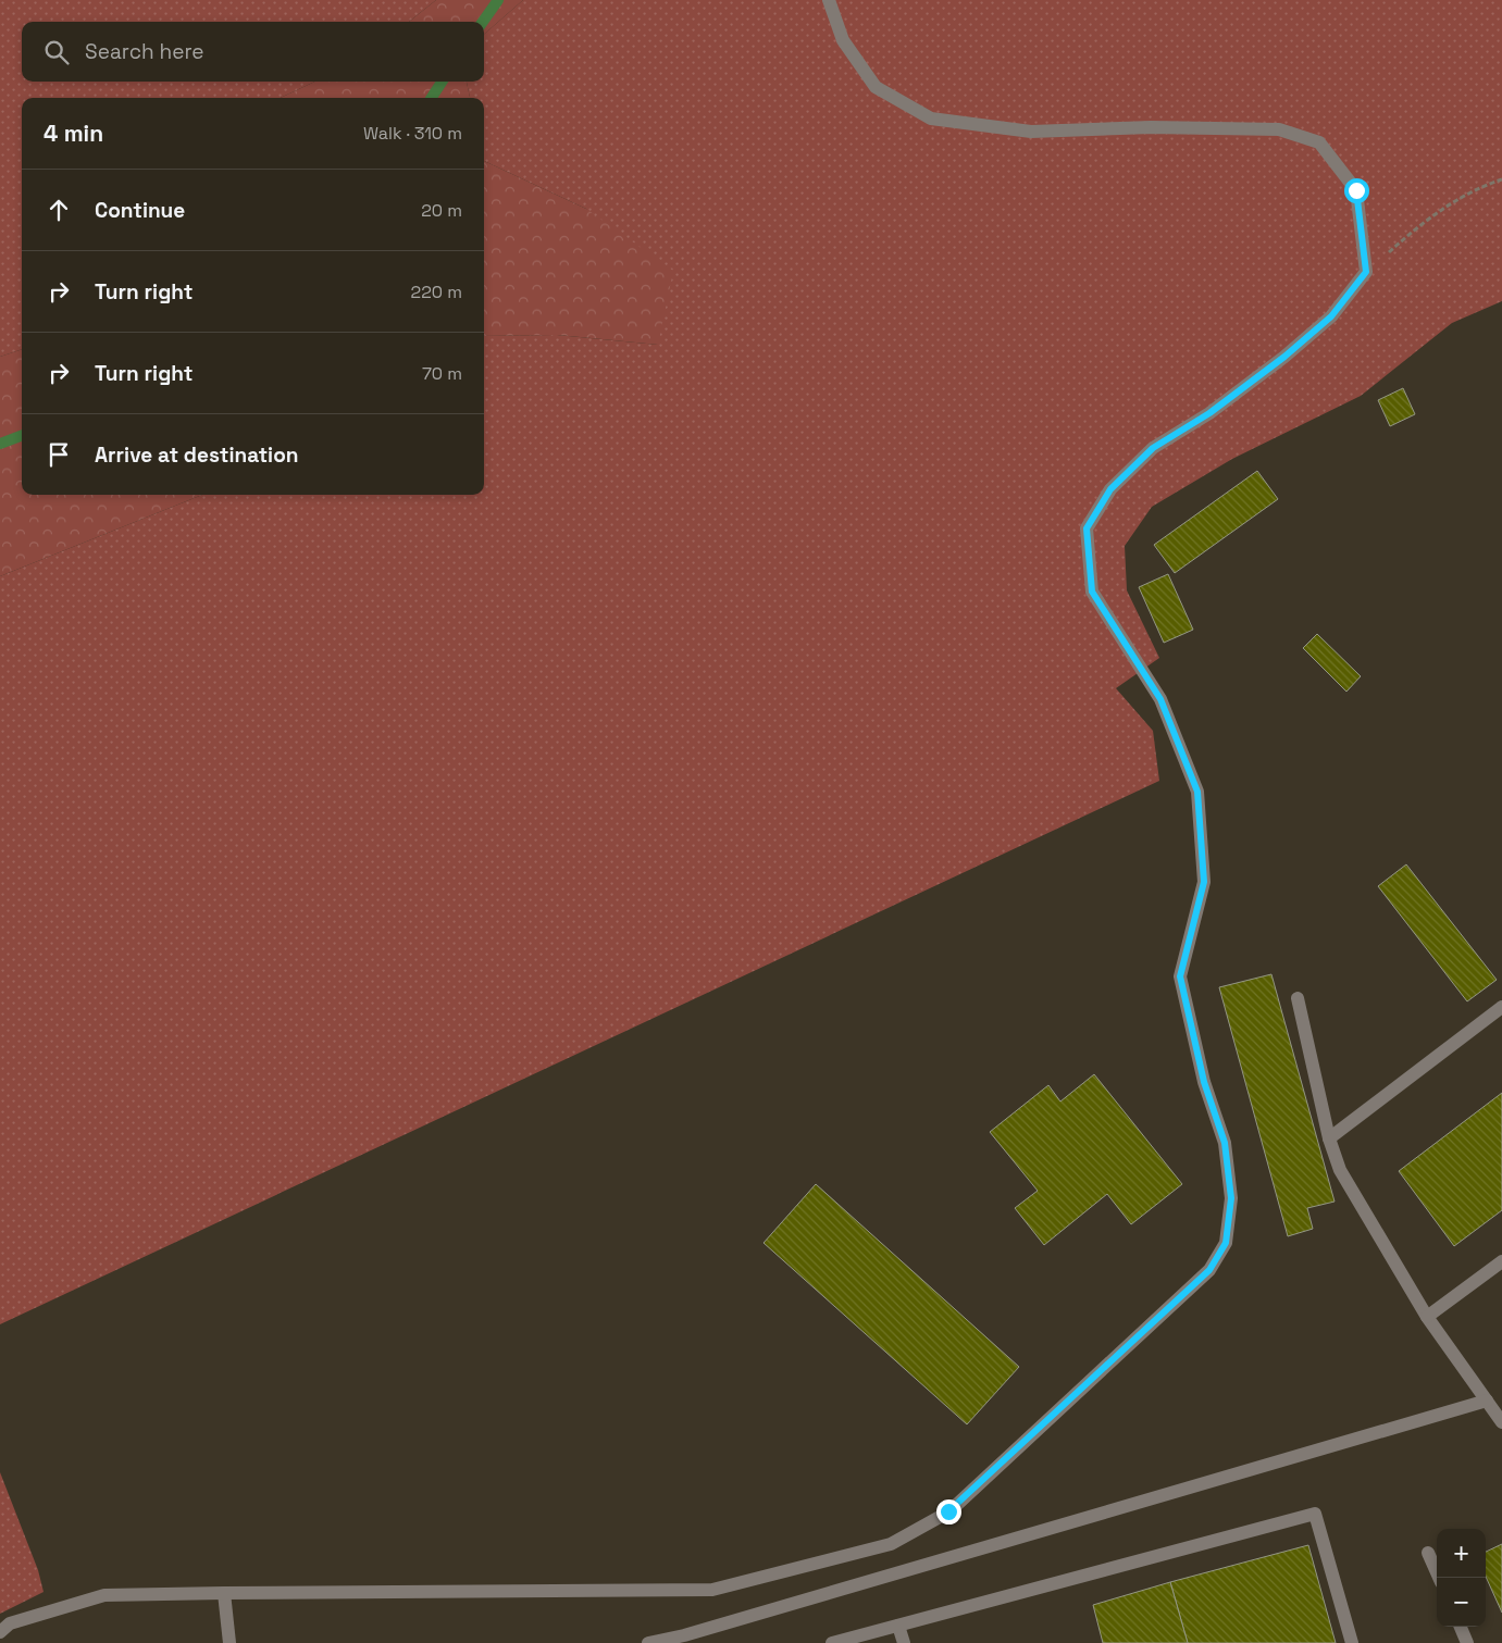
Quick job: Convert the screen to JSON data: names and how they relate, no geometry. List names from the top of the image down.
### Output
{
  "page": {
    "search": "Search here",
    "heading": ["4 min", "Walk · 310 m"],
    "list": [
      ["Continue", "20 m"],
      ["Turn right", "220 m"],
      ["Turn right", "70 m"],
      "Arrive at destination"
    ],
    "map_buttons": ["+", "−"]
  }
}
